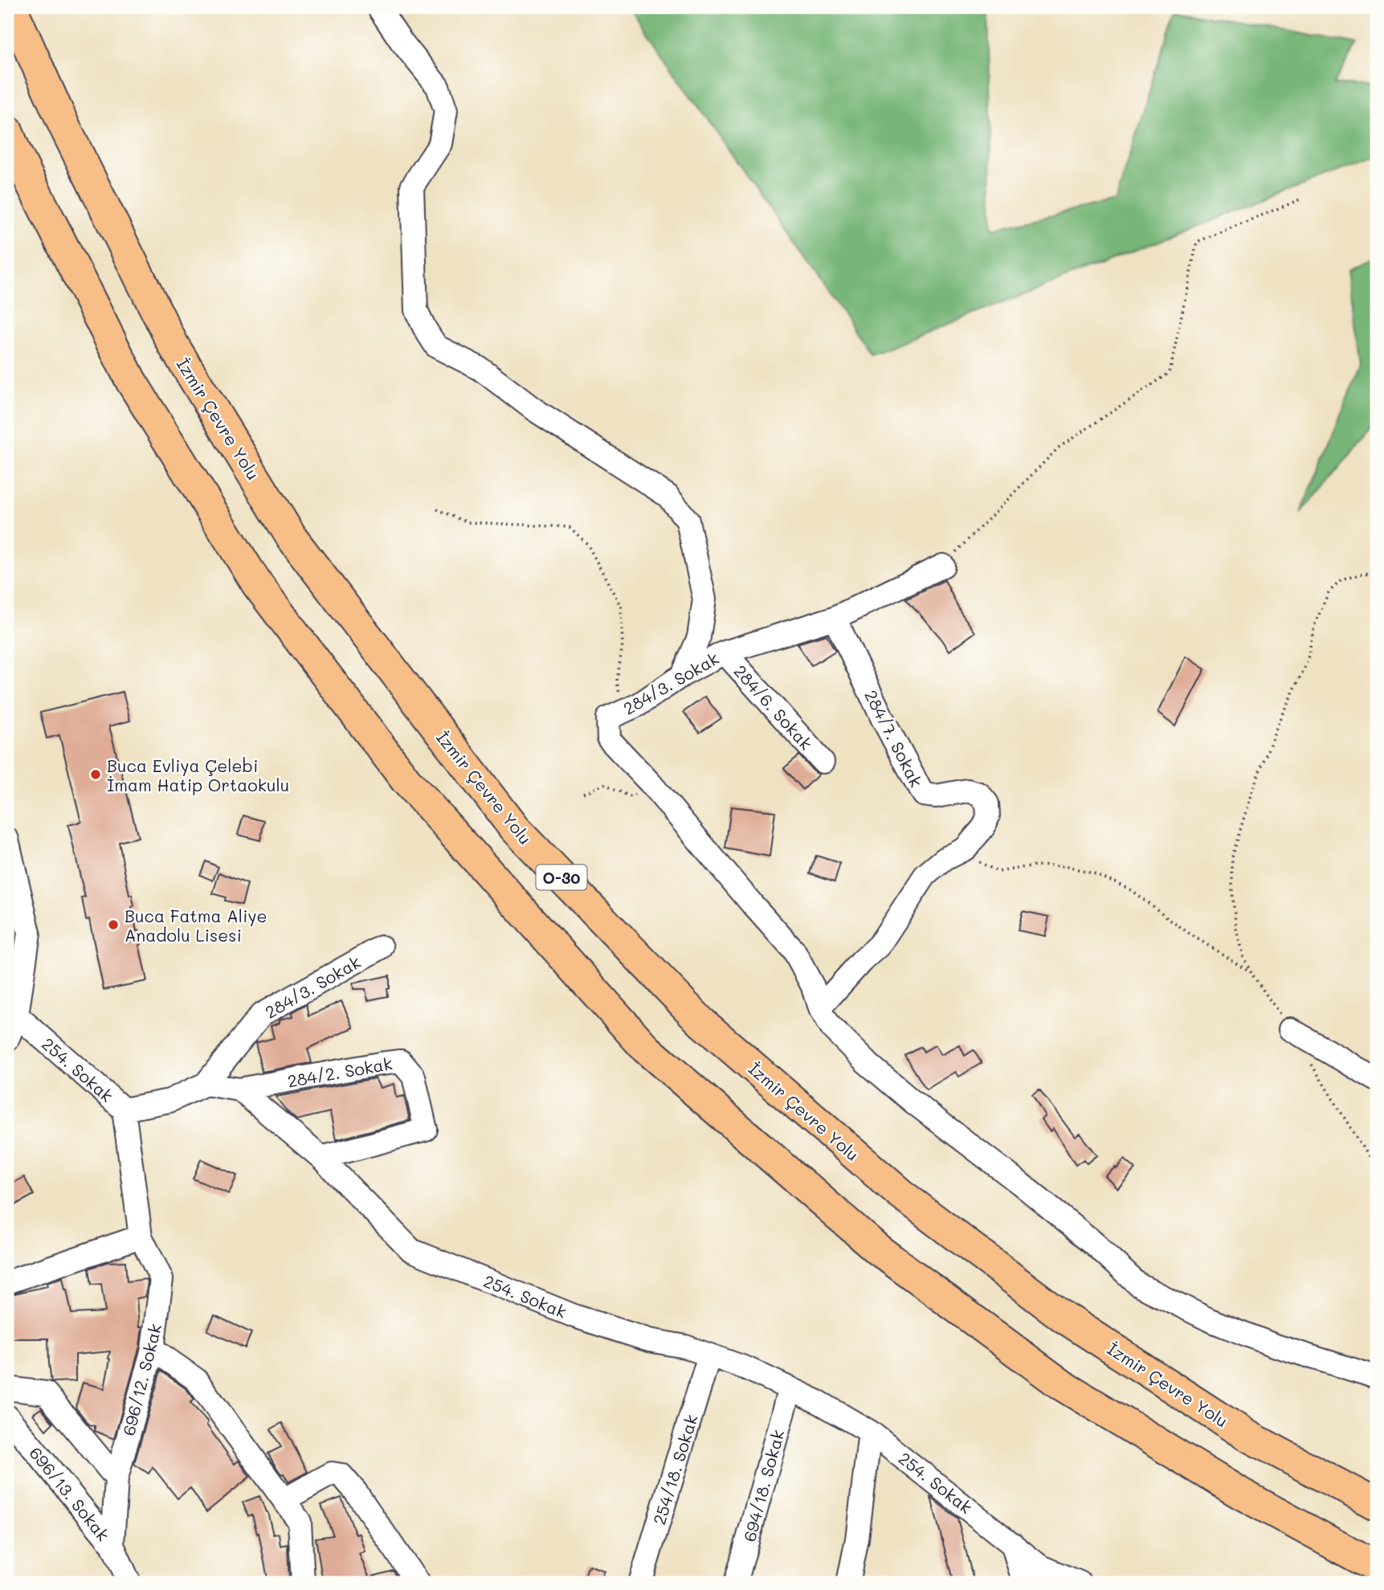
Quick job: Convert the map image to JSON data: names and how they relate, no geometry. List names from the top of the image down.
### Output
{
  "streets": {
    "highway": ["İzmir Çevre Yolu", "O-30"],
    "street": [
      "284/3. Sokak",
      "284/6. Sokak",
      "284/7. Sokak",
      "254. Sokak",
      "284/2. Sokak",
      "696/12. Sokak",
      "254/18. Sokak",
      "694/18. Sokak",
      "696/13. Sokak"
    ]
  },
  "crossings": [
    ["284/3. Sokak", "284/6. Sokak"],
    ["284/3. Sokak", "284/7. Sokak"],
    ["284/3. Sokak", "254. Sokak"],
    ["254. Sokak", "284/2. Sokak"],
    ["254. Sokak", "696/12. Sokak"],
    ["254. Sokak", "254/18. Sokak"],
    ["254. Sokak", "694/18. Sokak"],
    ["696/12. Sokak", "696/13. Sokak"]
  ],
  "places": ["Buca Evliya Çelebi İmam Hatip Ortaokulu", "Buca Fatma Aliye Anadolu Lisesi"]
}
